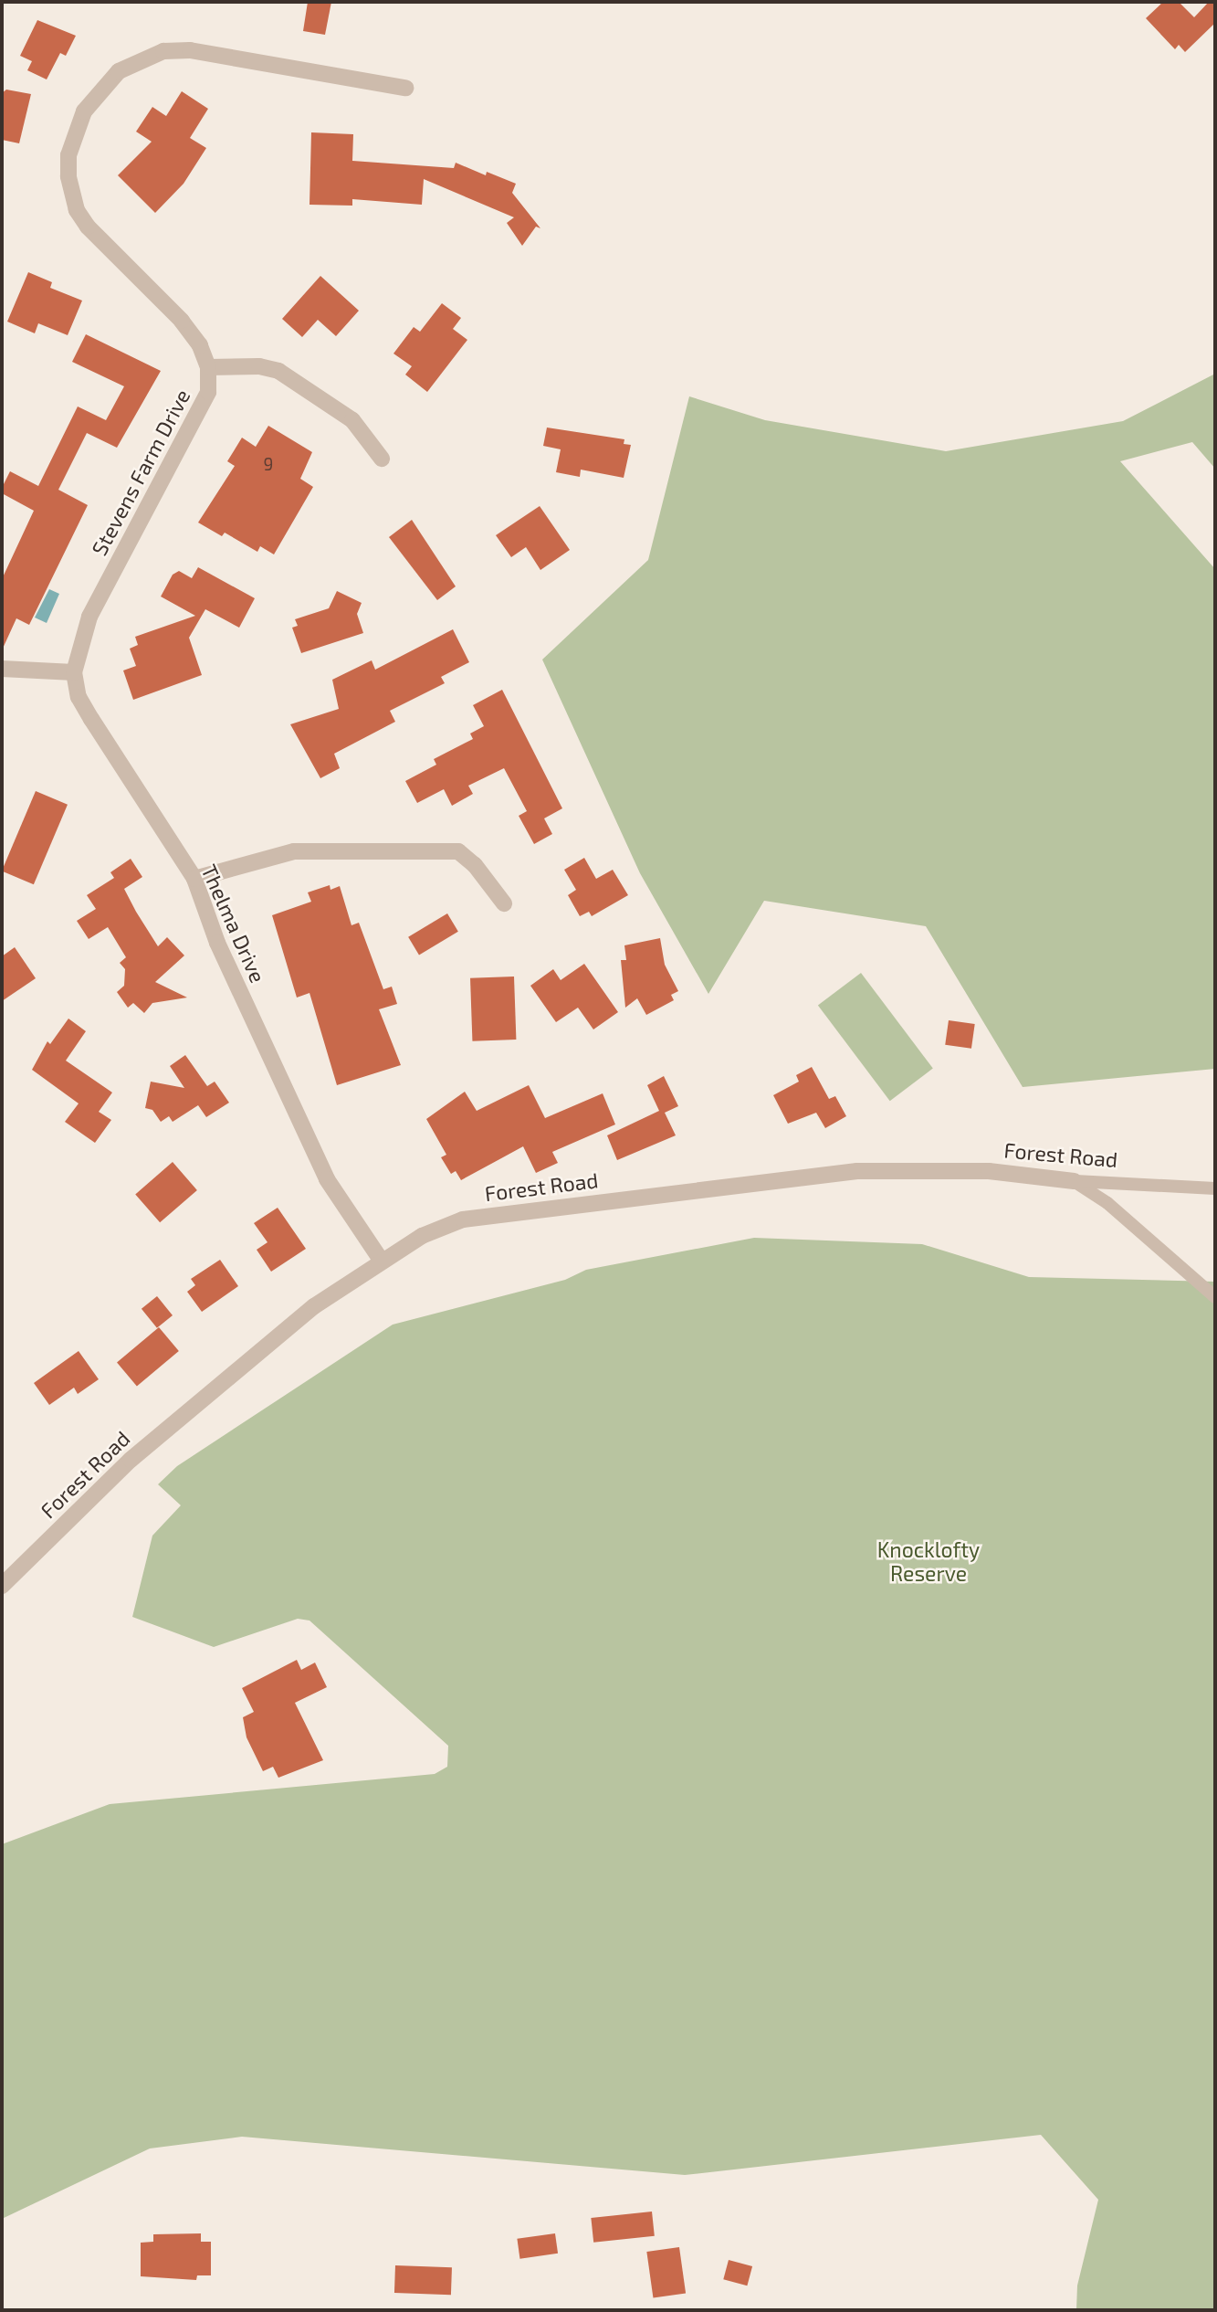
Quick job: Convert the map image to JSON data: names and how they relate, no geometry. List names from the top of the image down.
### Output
{
  "streets": {
    "street": ["Stevens Farm Drive", "Thelma Drive", "Forest Road"]
  },
  "crossings": [
    ["Stevens Farm Drive", "Thelma Drive"],
    ["Thelma Drive", "Forest Road"]
  ],
  "parks": ["Knocklofty Reserve"],
  "house_numbers": ["9"]
}
